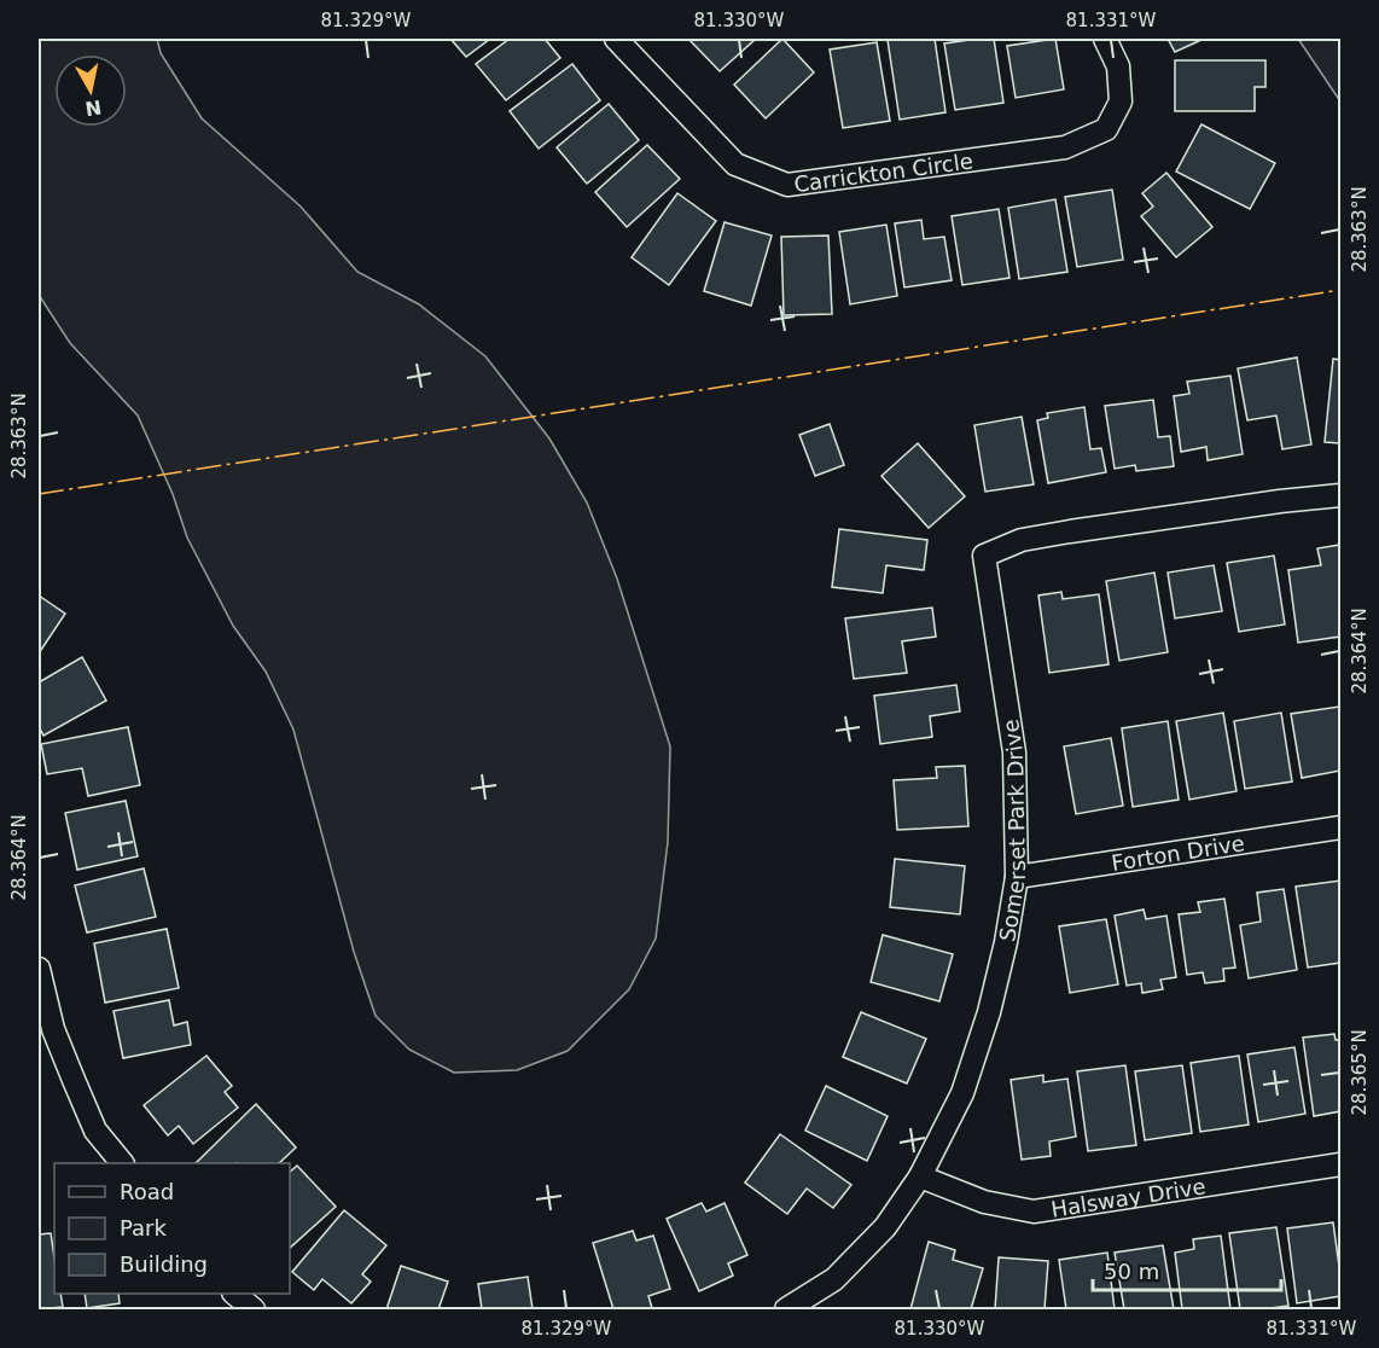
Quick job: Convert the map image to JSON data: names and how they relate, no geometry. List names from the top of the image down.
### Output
{
  "streets": {
    "street": [
      "Carrickton Circle",
      "Somerset Park Drive",
      "Forton Drive",
      "Halsway Drive"
    ]
  },
  "crossings": [
    ["Somerset Park Drive", "Forton Drive"],
    ["Somerset Park Drive", "Halsway Drive"]
  ],
  "legend": ["Road", "Park", "Building"],
  "scale_bar": "50 m",
  "north": "bottom",
  "coordinates": [
    "81.329°W",
    "81.330°W",
    "81.331°W",
    "28.363°N",
    "28.364°N",
    "28.365°N"
  ]
}
